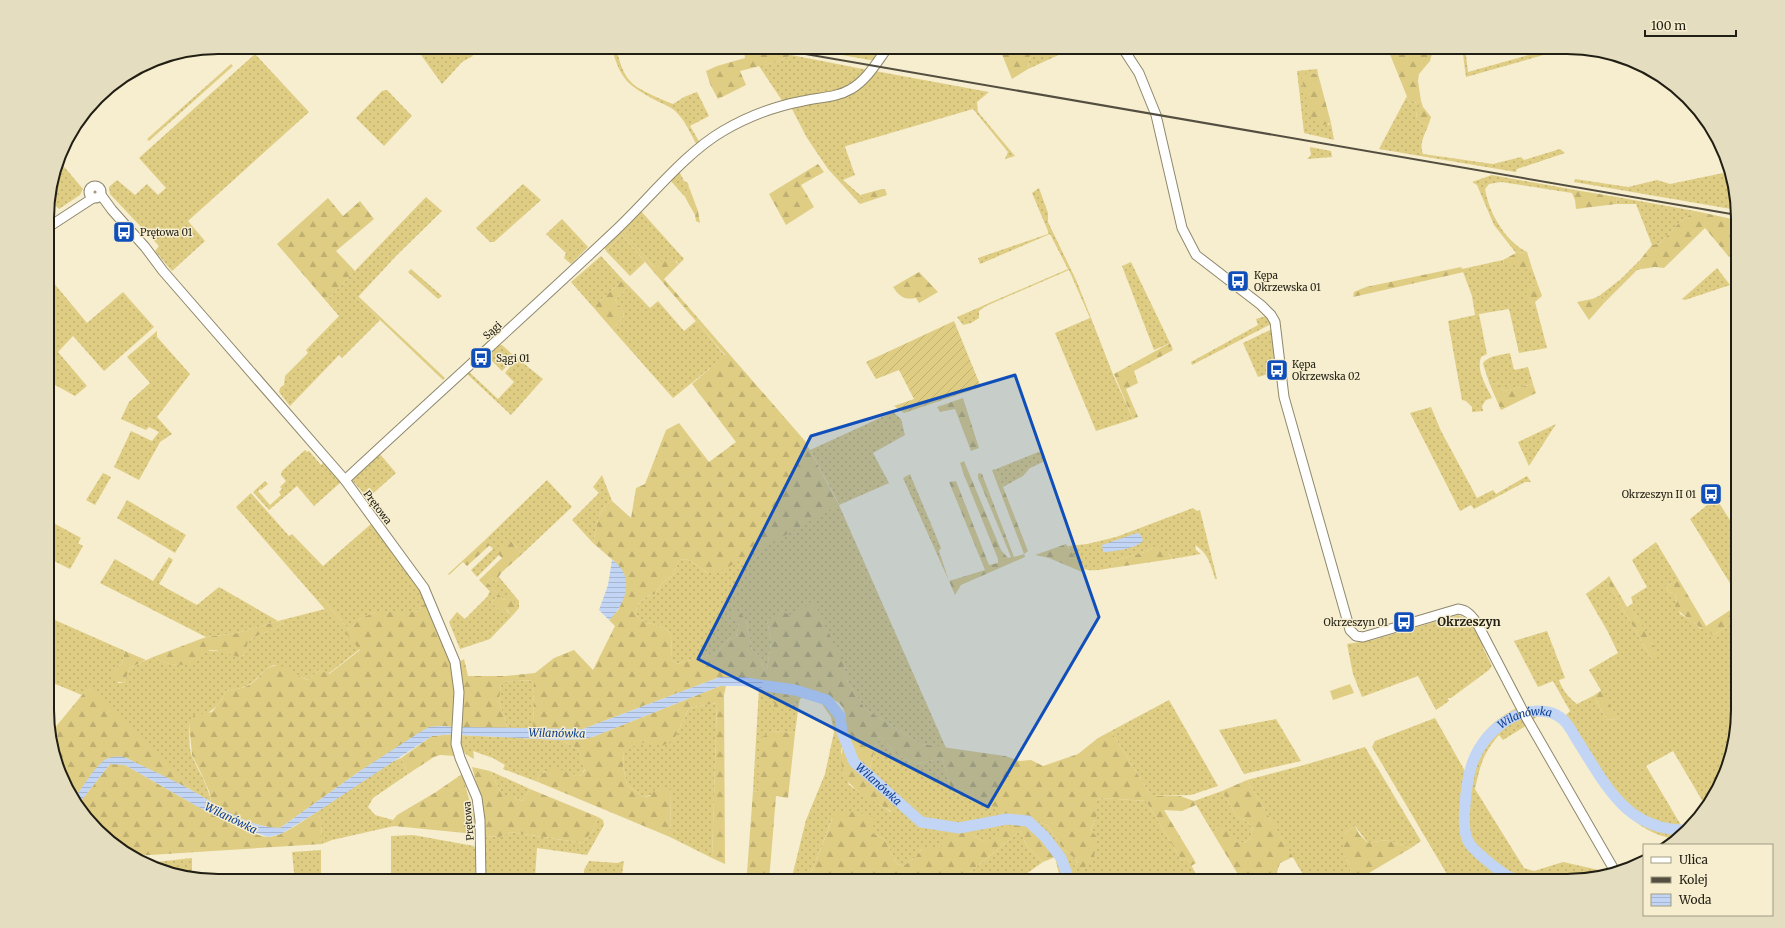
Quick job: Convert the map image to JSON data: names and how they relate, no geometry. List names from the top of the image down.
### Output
{
  "streets": {
    "street": ["Sągi", "Prętowa"]
  },
  "crossings": [
    ["Sągi", "Prętowa"]
  ],
  "districts": ["Okrzeszyn"],
  "water": ["Wilanówka"],
  "places": {
    "bus stop": [
      "Prętowa 01",
      "Kępa Okrzewska 01",
      "Sągi 01",
      "Kępa Okrzewska 02",
      "Okrzeszyn II 01",
      "Okrzeszyn 01"
    ]
  },
  "legend": ["Ulica", "Kolej", "Woda"],
  "scale_bar": "100 m"
}
